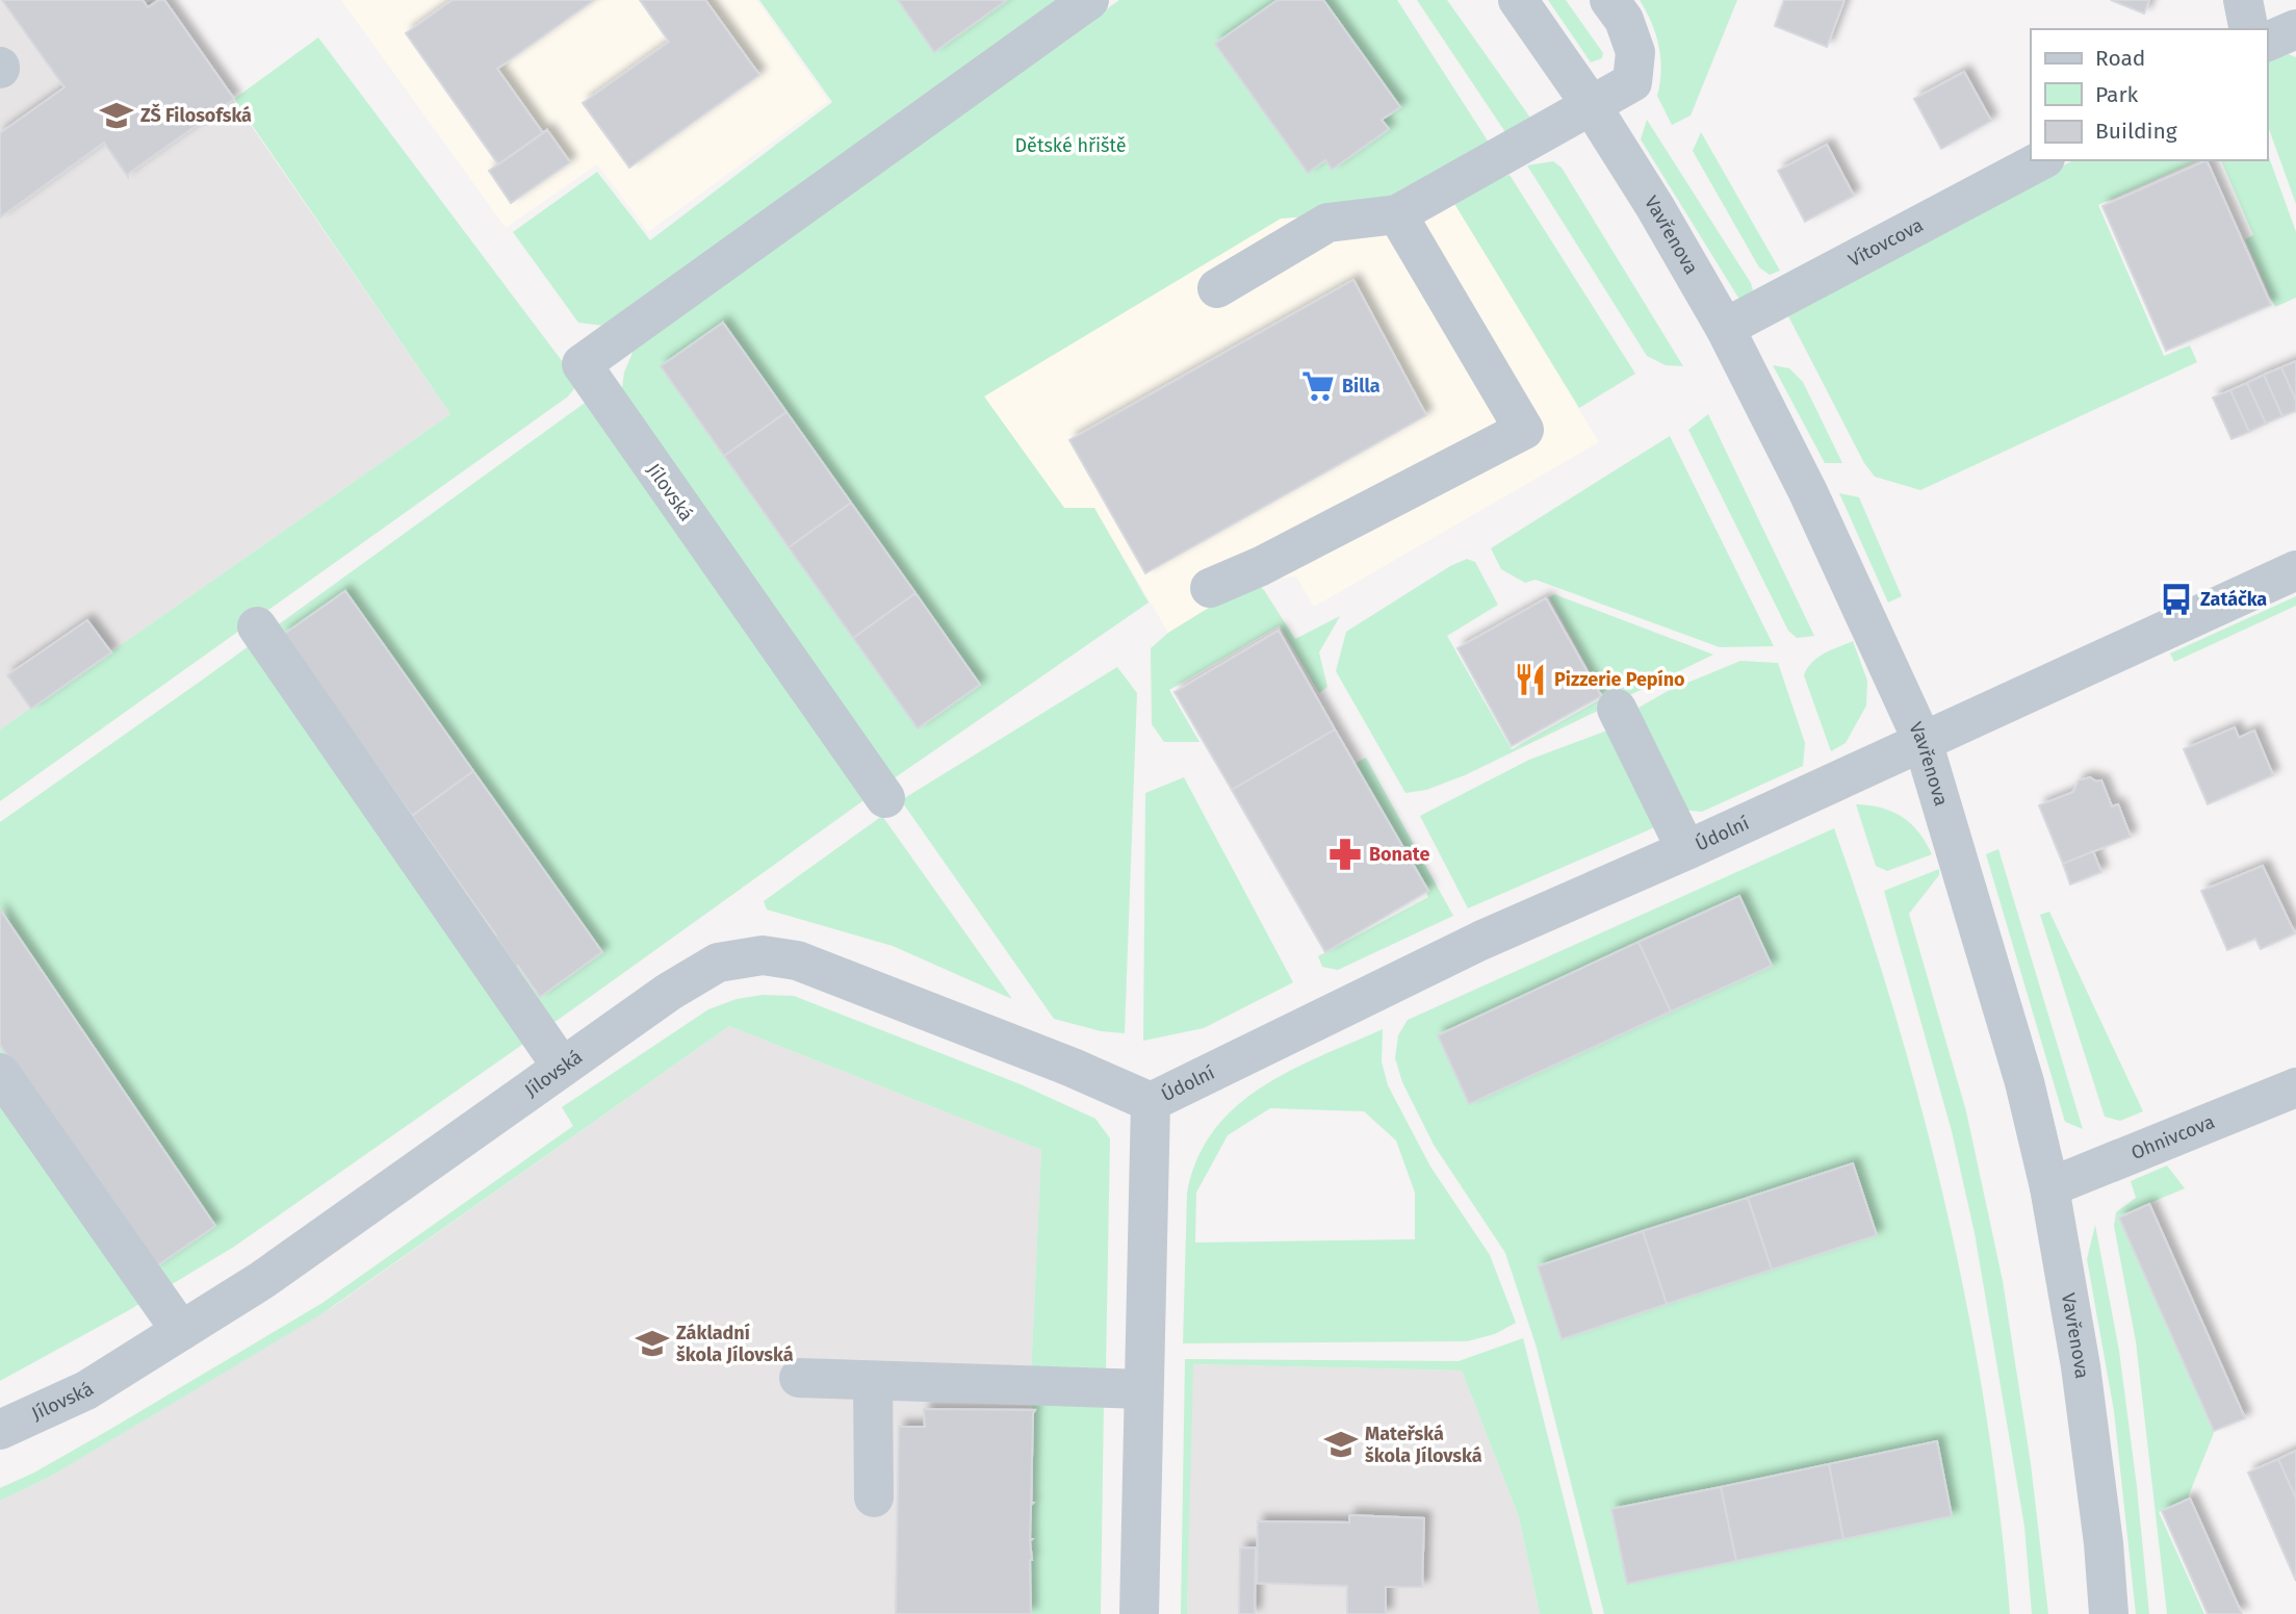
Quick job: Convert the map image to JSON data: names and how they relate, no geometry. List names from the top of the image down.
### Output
{
  "streets": {
    "street": [
      "Vavřenova",
      "Vítovcova",
      "Jílovská",
      "Údolní",
      "Ohnivcova"
    ]
  },
  "crossings": [
    ["Vavřenova", "Vítovcova"],
    ["Vavřenova", "Údolní"],
    ["Vavřenova", "Ohnivcova"],
    ["Jílovská", "Údolní"]
  ],
  "parks": ["Dětské hřiště"],
  "places": {
    "school or university": ["ZŠ Filosofská", "Základní škola Jílovská", "Mateřská škola Jílovská"],
    "supermarket": ["Billa"],
    "bus stop": ["Zatáčka"],
    "restaurant": ["Pizzerie Pepíno"],
    "pharmacy": ["Bonate"]
  },
  "legend": ["Road", "Park", "Building"]
}
